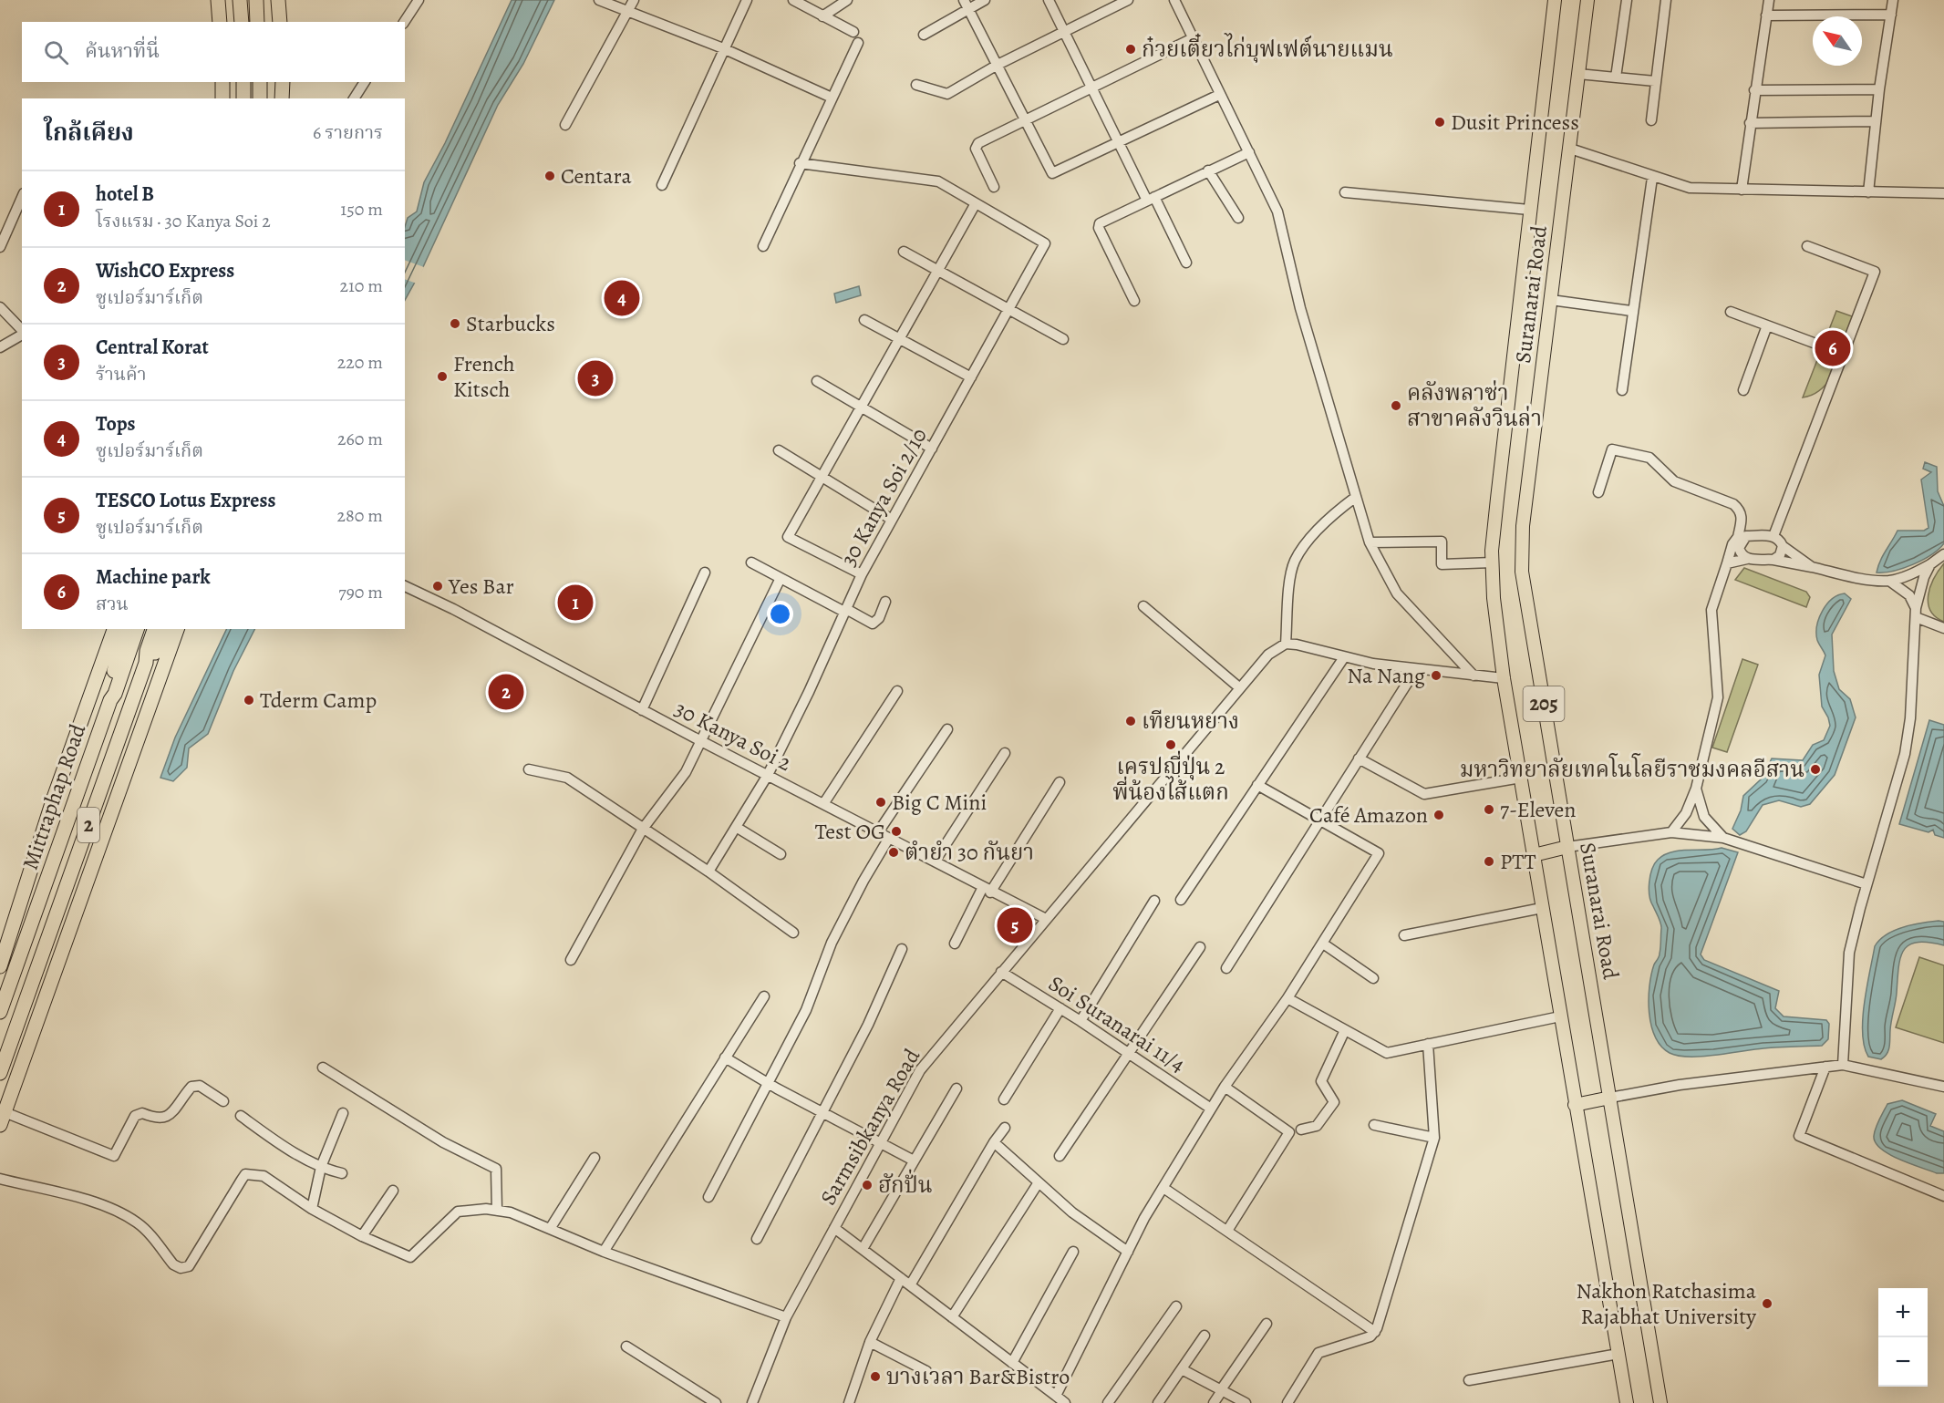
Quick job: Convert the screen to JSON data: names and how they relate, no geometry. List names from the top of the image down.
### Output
{
  "streets": {
    "highway": ["Mittraphap Road", "2"],
    "main road": ["Suranarai Road", "205"],
    "street": [
      "30 Kanya Soi 2/10",
      "30 Kanya Soi 2",
      "Soi Suranarai 11/4",
      "Sarmsibkanya Road"
    ]
  },
  "crossings": [
    ["30 Kanya Soi 2/10", "30 Kanya Soi 2"],
    ["30 Kanya Soi 2", "Sarmsibkanya Road"],
    ["Soi Suranarai 11/4", "Sarmsibkanya Road"]
  ],
  "places": [
    "ก๋วยเตี๋ยวไก่บุฟเฟต์นายแมน",
    "Dusit Princess",
    "Centara",
    "Starbucks",
    "French Kitsch",
    "คลังพลาซ่า สาขาคลังวินล่า",
    "Yes Bar",
    "Na Nang",
    "Tderm Camp",
    "เทียนหยาง",
    "เครปญี่ปุ่น 2 พี่น้องไส้แตก",
    "มหาวิทยาลัยเทคโนโลยีราชมงคลอีสาน",
    "Big C Mini",
    "7-Eleven",
    "Café Amazon",
    "Test OG",
    "ตำยำ 30 กันยา",
    "PTT",
    "ฮักปั่น",
    "Nakhon Ratchasima Rajabhat University",
    "บางเวลา Bar&Bistro"
  ],
  "north": "top left",
  "page": {
    "search": "ค้นหาที่นี่",
    "heading": ["ใกล้เคียง", "6 รายการ"],
    "list": [
      {
        "mark": "1",
        "name": "hotel B",
        "note": "โรงแรม · 30 Kanya Soi 2",
        "value": "150 m"
      },
      {
        "mark": "2",
        "name": "WishCO Express",
        "note": "ซูเปอร์มาร์เก็ต",
        "value": "210 m"
      },
      {
        "mark": "3",
        "name": "Central Korat",
        "note": "ร้านค้า",
        "value": "220 m"
      },
      {
        "mark": "4",
        "name": "Tops",
        "note": "ซูเปอร์มาร์เก็ต",
        "value": "260 m"
      },
      {
        "mark": "5",
        "name": "TESCO Lotus Express",
        "note": "ซูเปอร์มาร์เก็ต",
        "value": "280 m"
      },
      {
        "mark": "6",
        "name": "Machine park",
        "note": "สวน",
        "value": "790 m"
      }
    ],
    "pins": [
      "4",
      "6",
      "3",
      "1",
      "2",
      "5"
    ],
    "map_buttons": ["+", "−"]
  }
}
